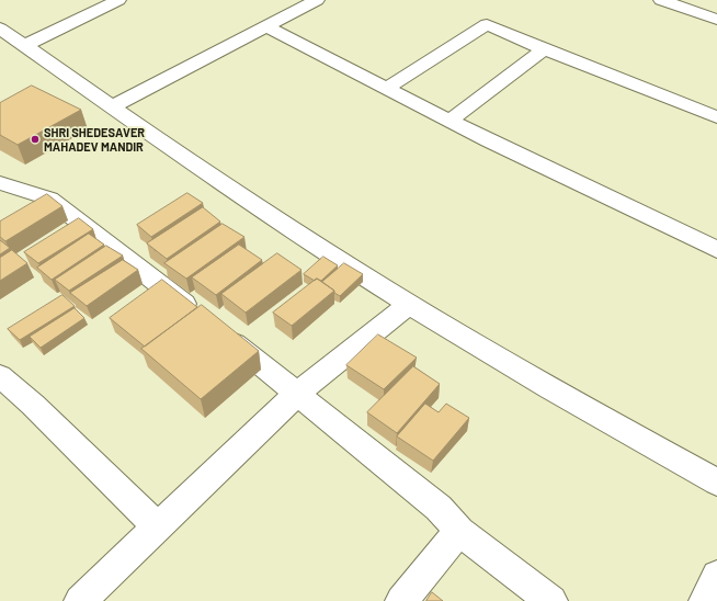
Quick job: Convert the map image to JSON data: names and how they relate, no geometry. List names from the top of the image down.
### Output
{
  "places": ["SHRI SHEDESAVER MAHADEV MANDIR"]
}
